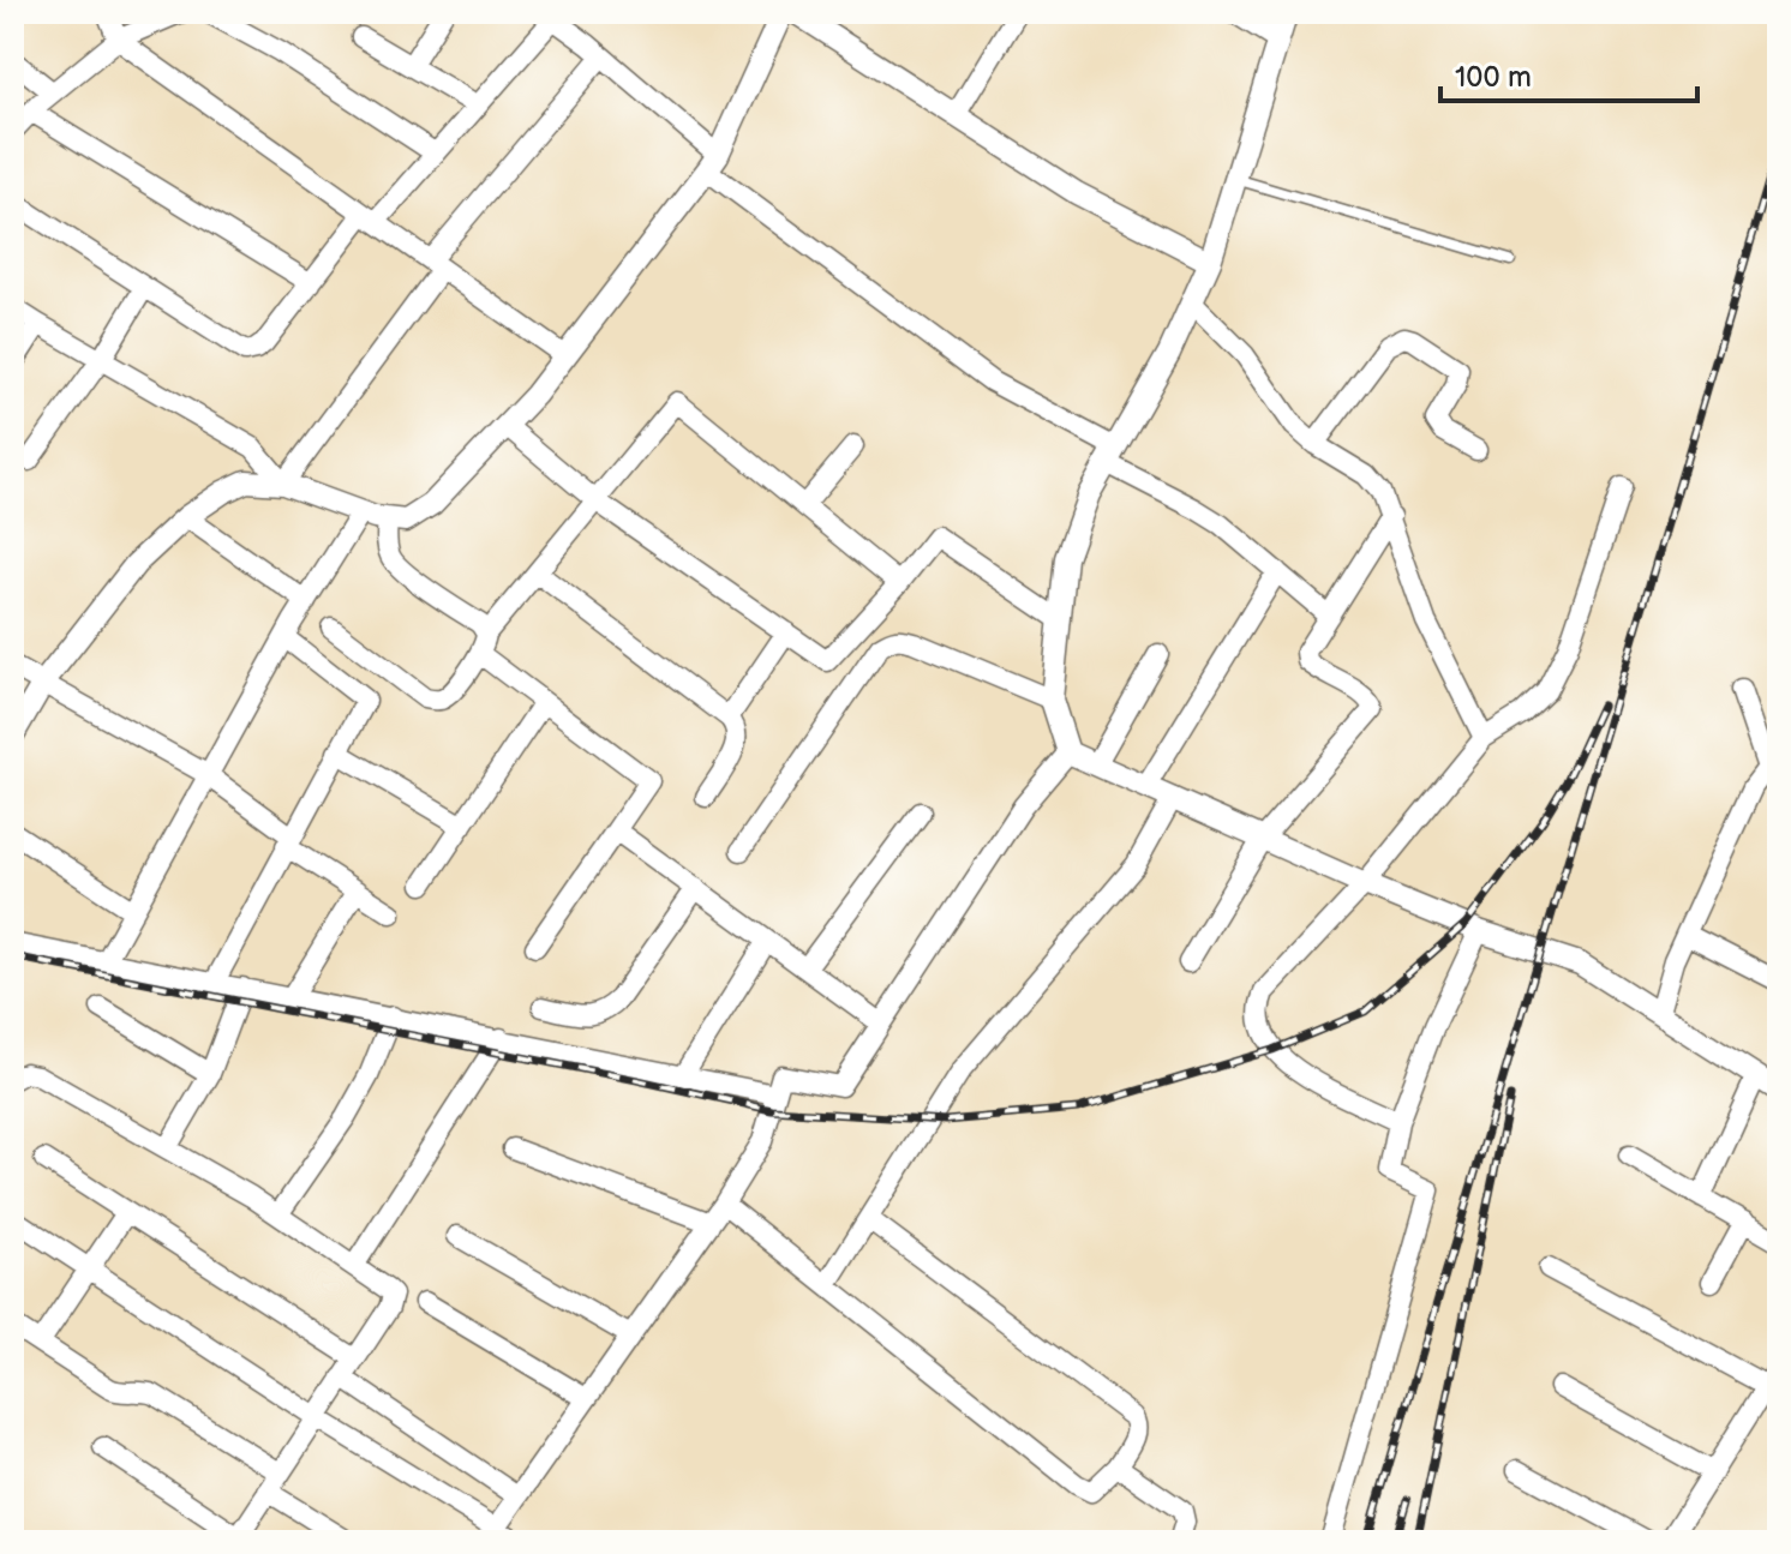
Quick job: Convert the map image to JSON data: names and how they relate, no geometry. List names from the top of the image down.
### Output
{
  "scale_bar": "100 m"
}
